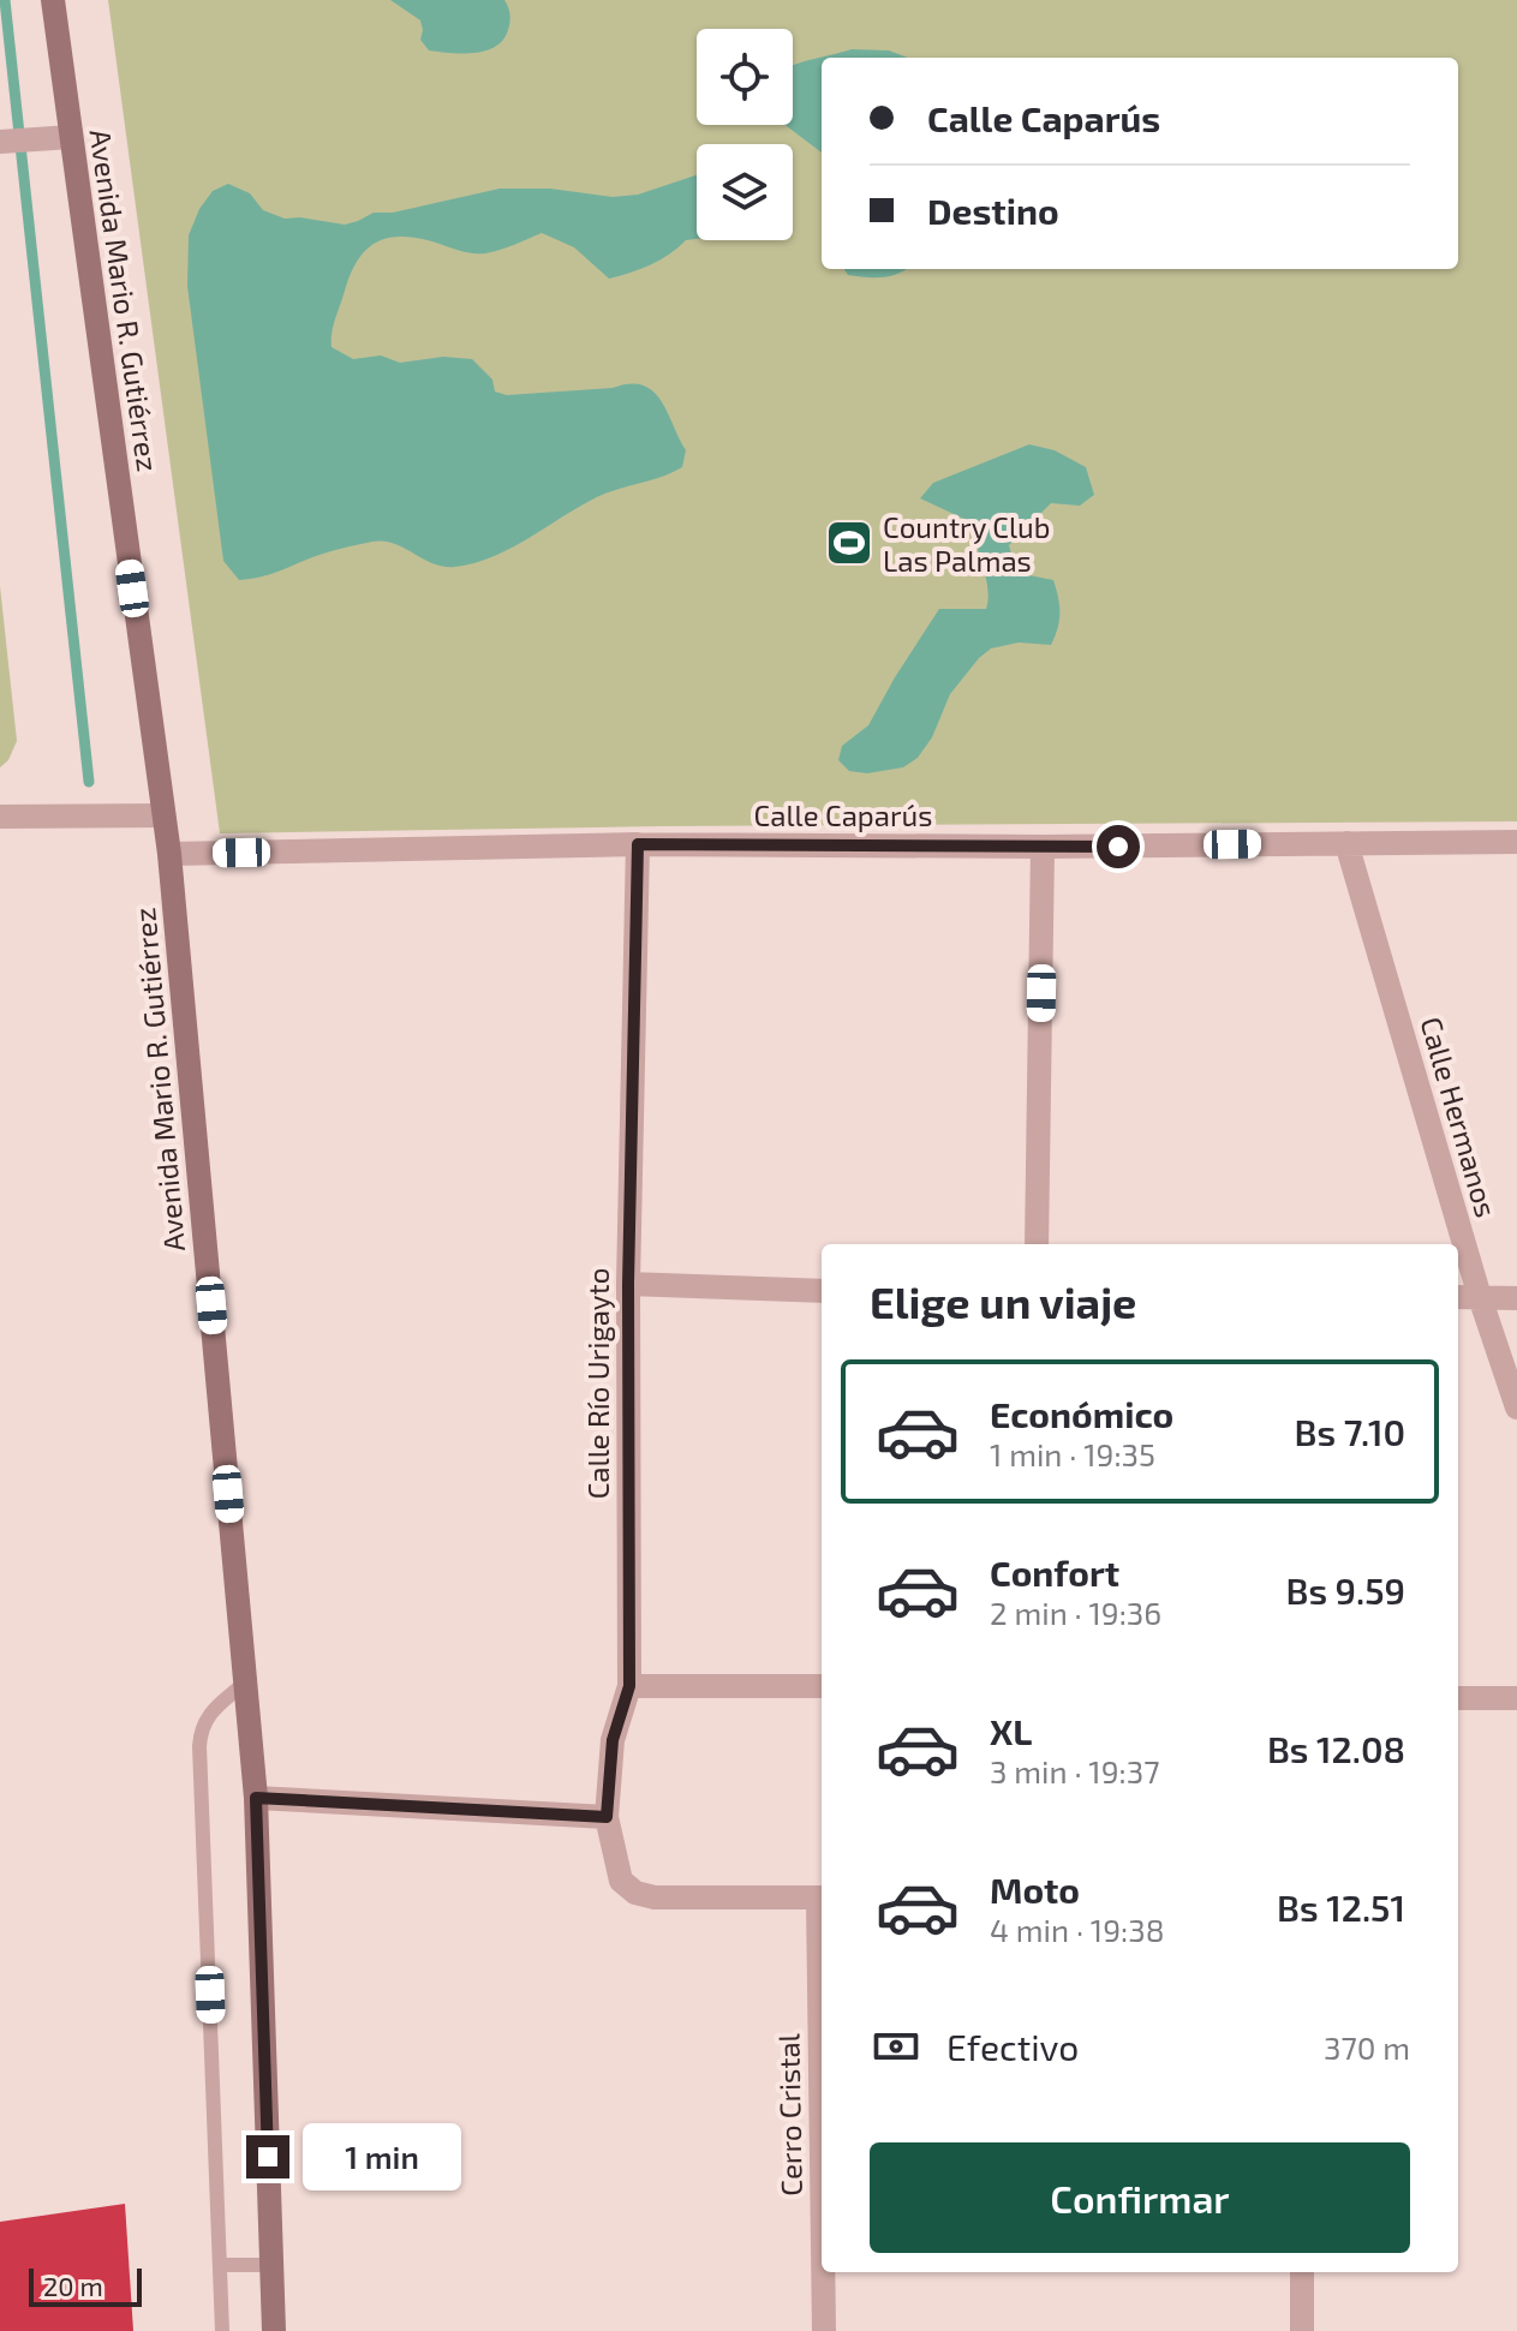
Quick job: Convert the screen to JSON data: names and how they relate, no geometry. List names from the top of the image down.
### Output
{
  "streets": {
    "street": [
      "Avenida Mario R. Gutiérrez",
      "Calle Caparús",
      "Calle Hermanos",
      "Calle Río Urigayto",
      "Cerro Cristal"
    ]
  },
  "crossings": [
    ["Avenida Mario R. Gutiérrez", "Calle Caparús"],
    ["Calle Caparús", "Calle Hermanos"],
    ["Calle Caparús", "Calle Río Urigayto"]
  ],
  "places": {
    "sports": ["Country Club Las Palmas"]
  },
  "scale_bar": "20 m",
  "page": {
    "banner": ["Calle Caparús", "Destino"],
    "heading": "Elige un viaje",
    "list": [
      {
        "name": "Económico",
        "note": "1 min · 19:35",
        "value": "Bs 7.10"
      },
      {
        "name": "Confort",
        "note": "2 min · 19:36",
        "value": "Bs 9.59"
      },
      {
        "name": "XL",
        "note": "3 min · 19:37",
        "value": "Bs 12.08"
      },
      {
        "name": "Moto",
        "note": "4 min · 19:38",
        "value": "Bs 12.51"
      }
    ],
    "pay": ["Efectivo", "370 m"],
    "bubble": "1 min",
    "buttons": "Confirmar",
    "scale": "20 m"
  }
}
